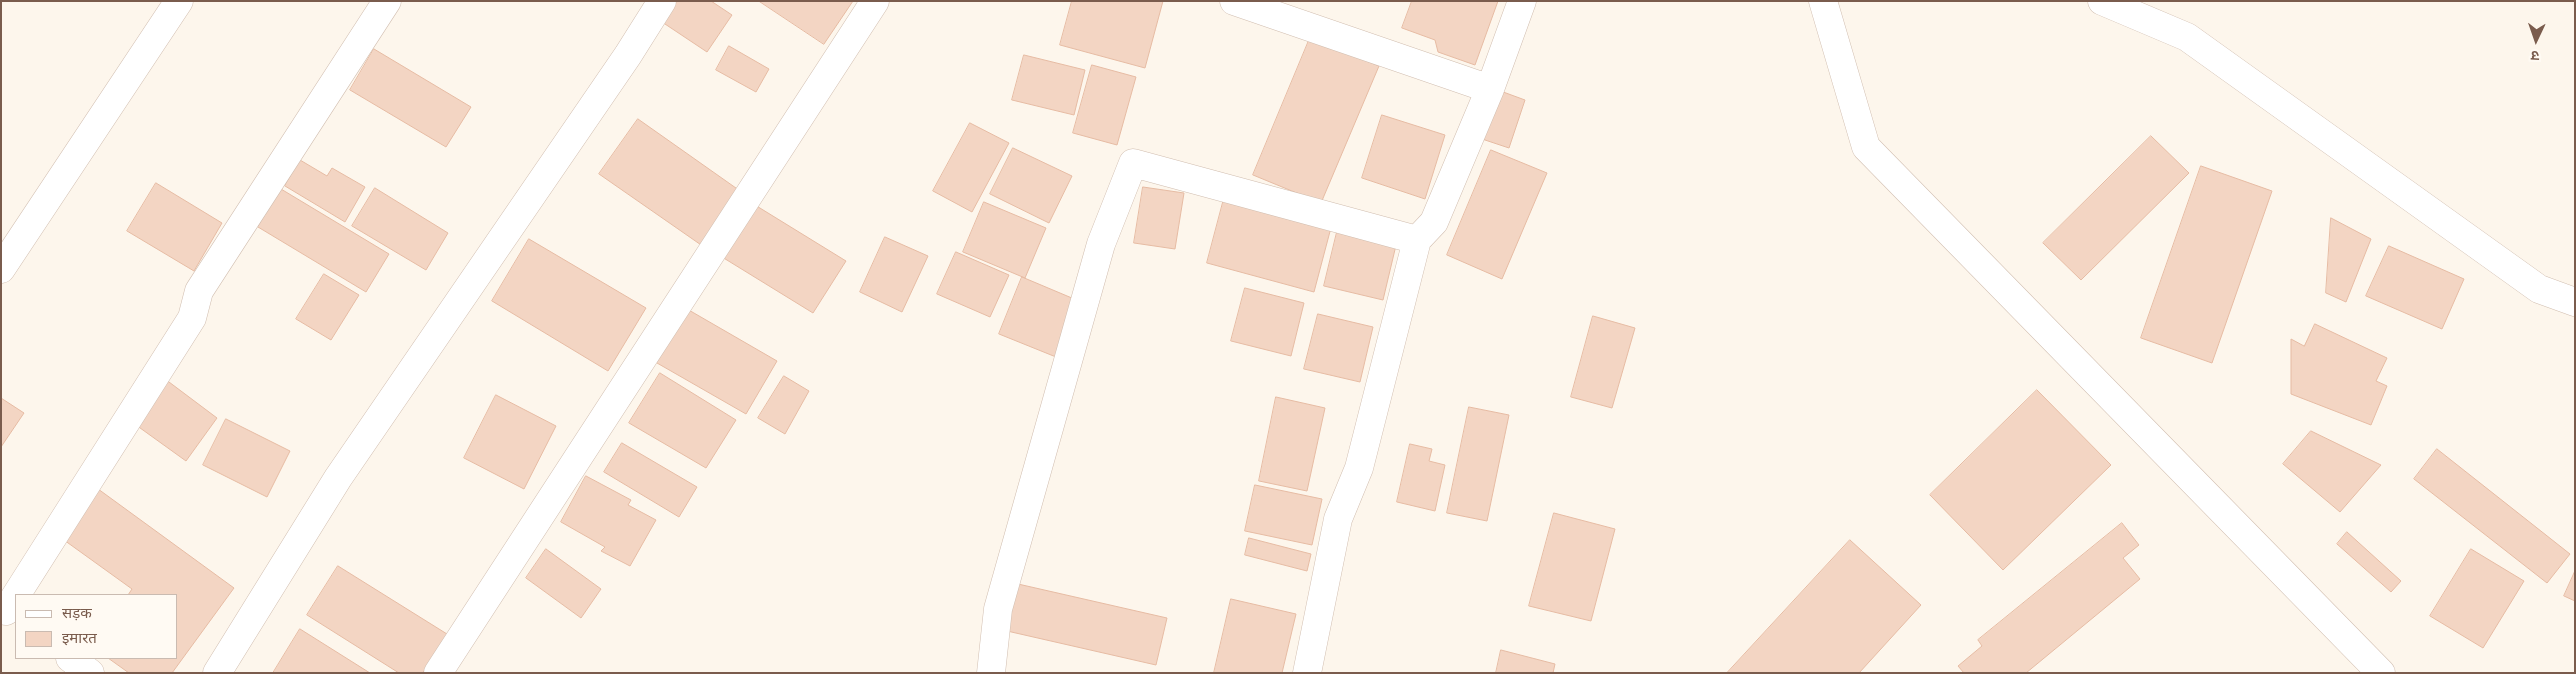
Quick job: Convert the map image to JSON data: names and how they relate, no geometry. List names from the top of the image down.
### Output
{
  "legend": ["सड़क", "इमारत"],
  "north": "bottom"
}
